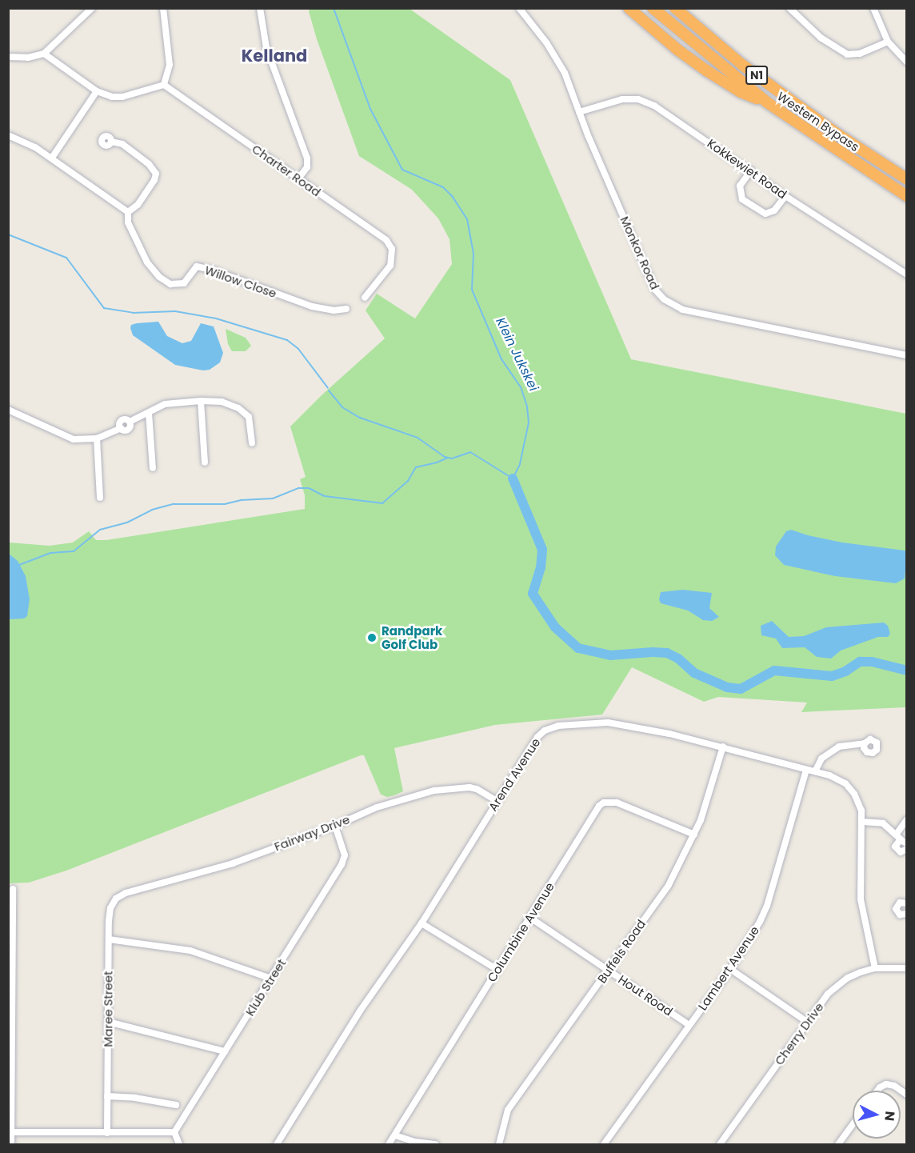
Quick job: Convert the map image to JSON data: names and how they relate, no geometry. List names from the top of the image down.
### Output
{
  "streets": {
    "highway": ["N1", "Western Bypass"],
    "street": [
      "Kokkewiet Road",
      "Charter Road",
      "Monkor Road",
      "Willow Close",
      "Arend Avenue",
      "Fairway Drive",
      "Columbine Avenue",
      "Buffels Road",
      "Lambert Avenue",
      "Klub Street",
      "Hout Road",
      "Maree Street",
      "Cherry Drive"
    ]
  },
  "crossings": [
    ["Kokkewiet Road", "Monkor Road"],
    ["Arend Avenue", "Fairway Drive"],
    ["Arend Avenue", "Buffels Road"],
    ["Arend Avenue", "Lambert Avenue"],
    ["Arend Avenue", "Cherry Drive"],
    ["Fairway Drive", "Klub Street"],
    ["Fairway Drive", "Maree Street"],
    ["Columbine Avenue", "Buffels Road"],
    ["Columbine Avenue", "Hout Road"],
    ["Buffels Road", "Hout Road"],
    ["Lambert Avenue", "Hout Road"]
  ],
  "districts": ["Kelland"],
  "water": ["Klein Jukskei"],
  "places": ["Randpark Golf Club"],
  "north": "right"
}
